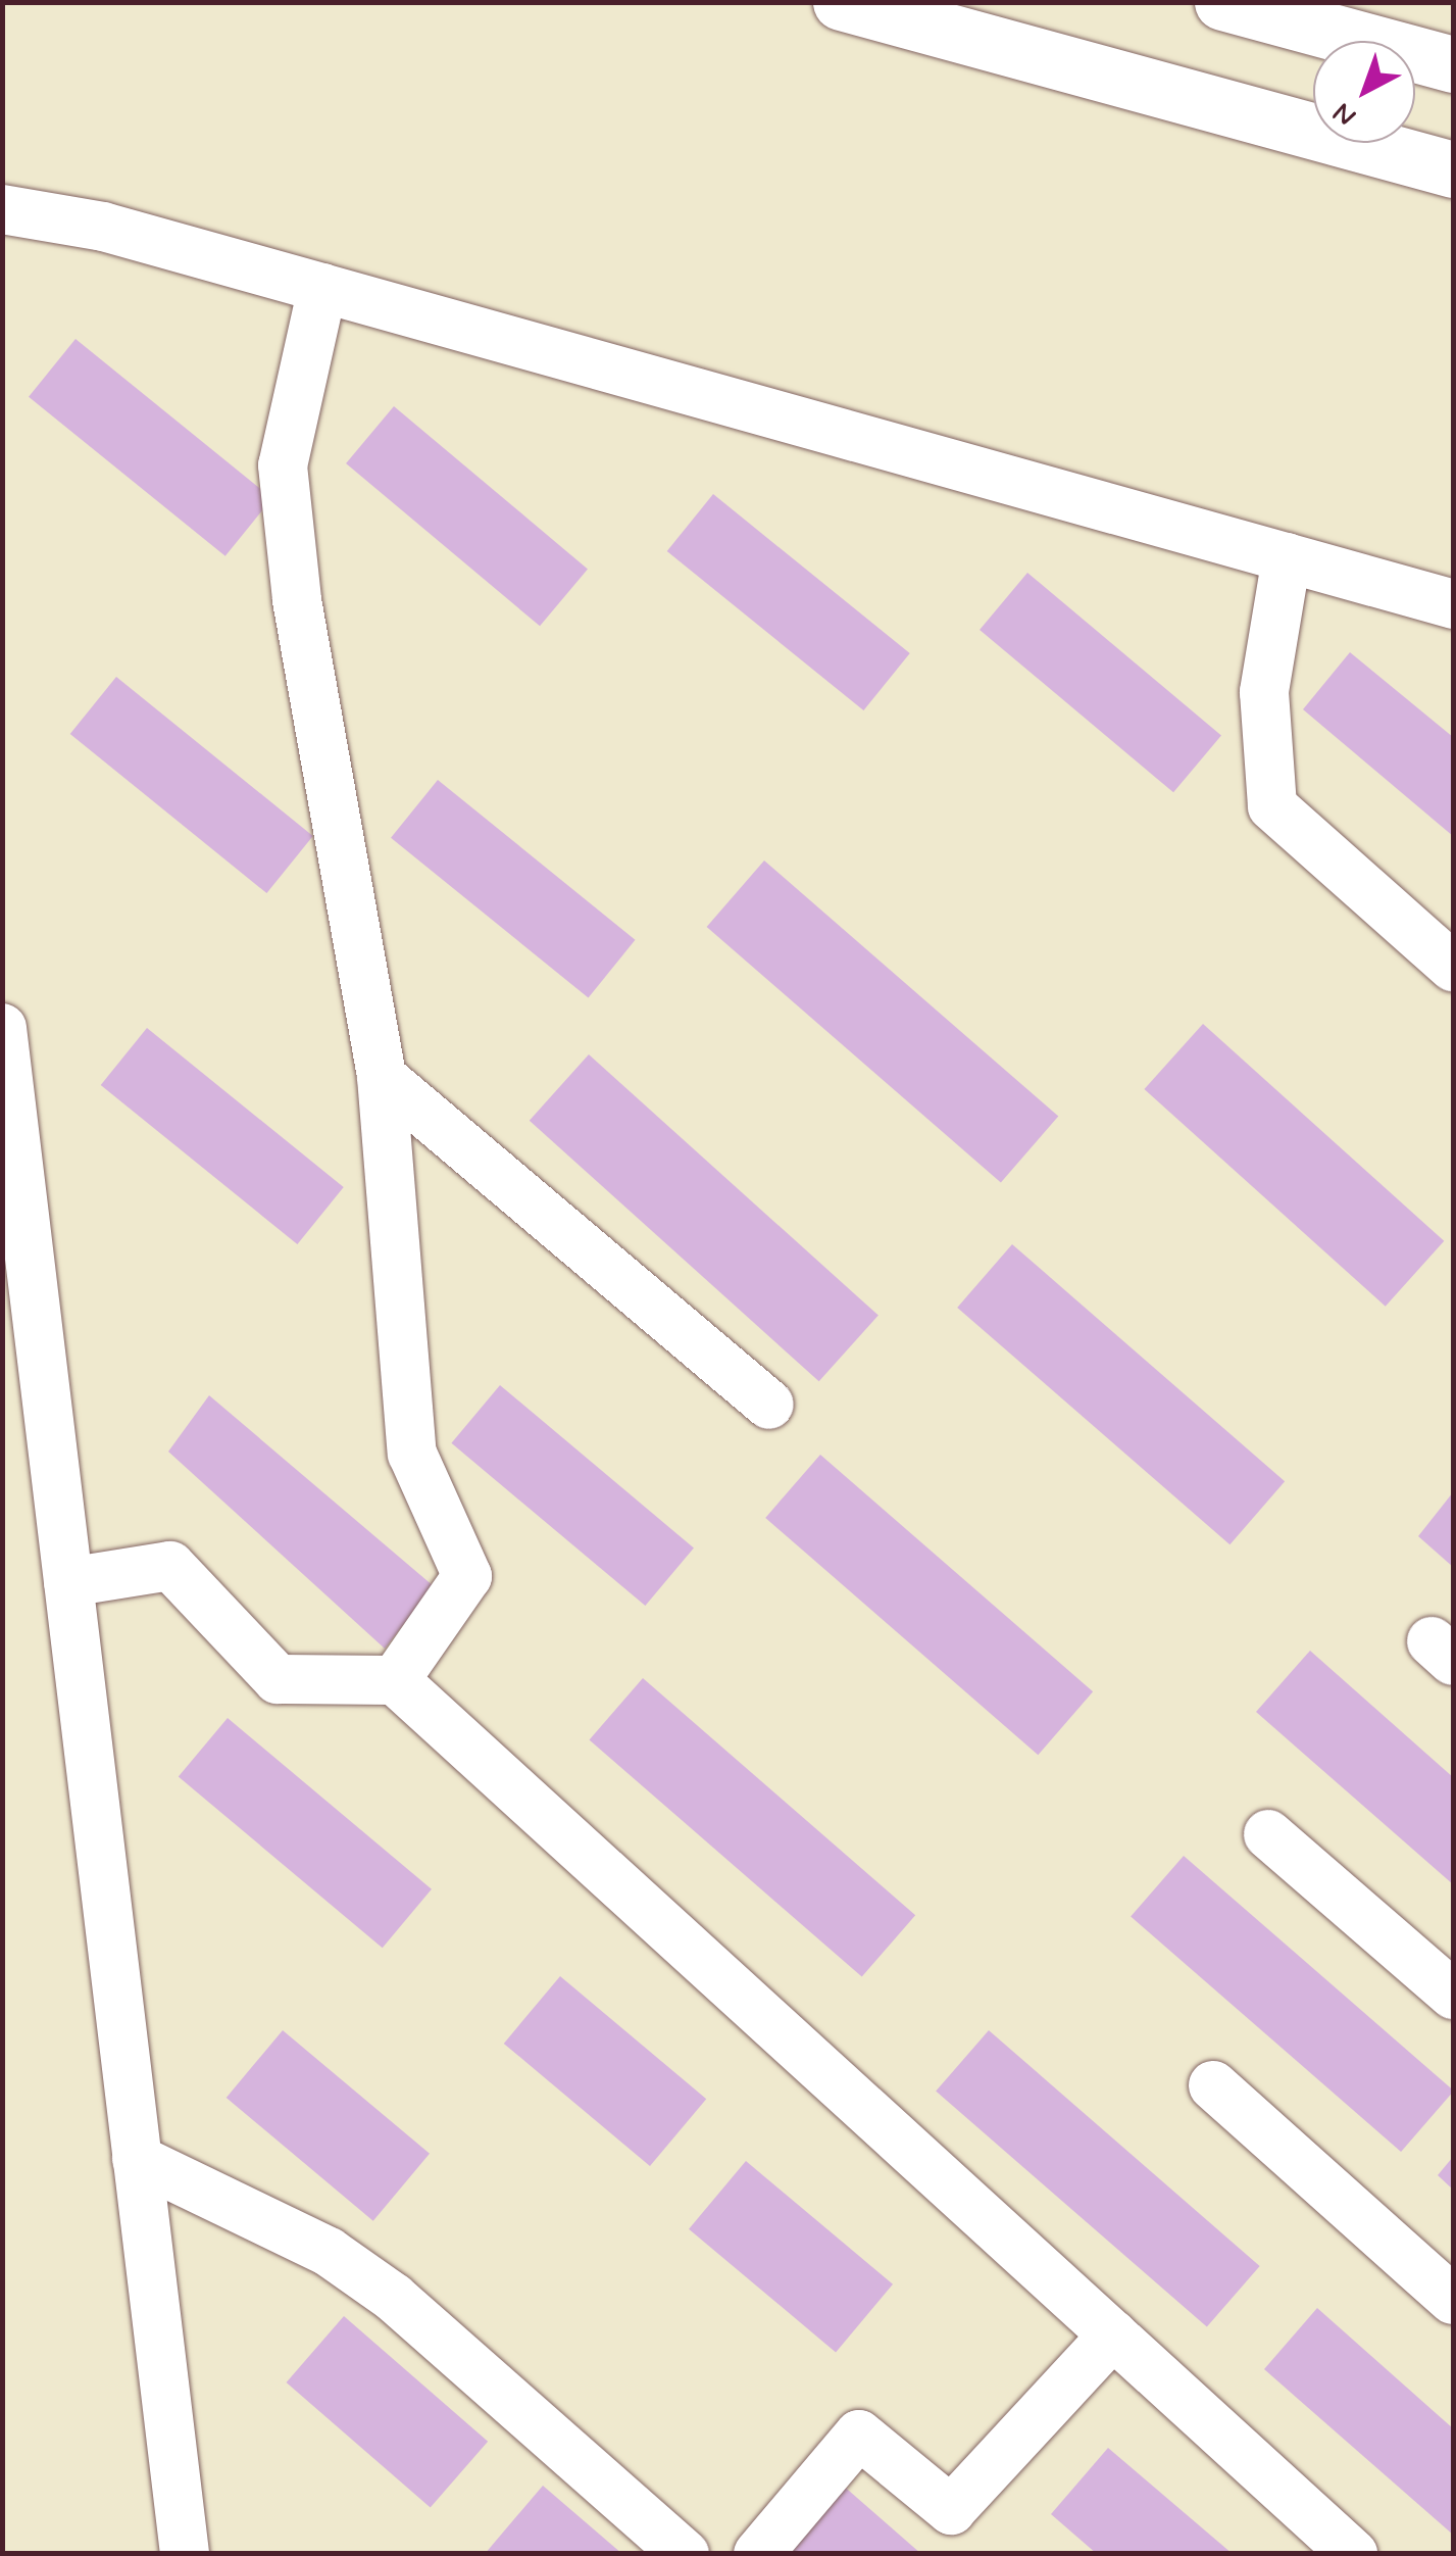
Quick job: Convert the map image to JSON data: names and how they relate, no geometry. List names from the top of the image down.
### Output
{
  "north": "bottom left"
}
